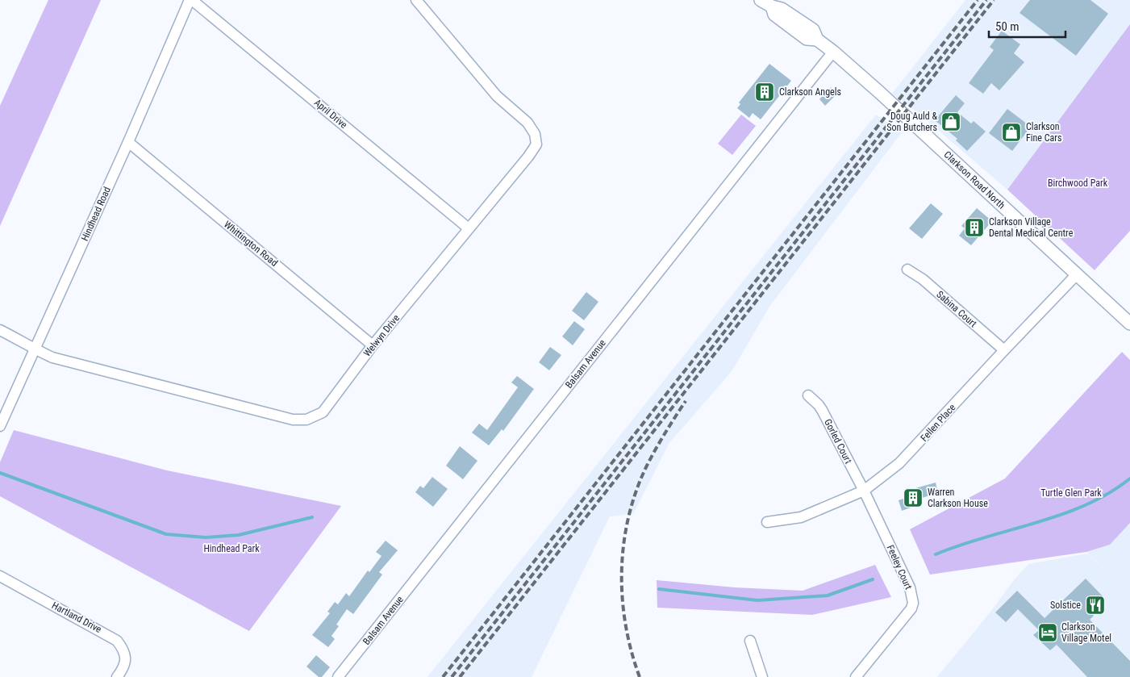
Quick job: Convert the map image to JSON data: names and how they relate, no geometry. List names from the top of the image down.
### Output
{
  "streets": {
    "street": [
      "April Drive",
      "Clarkson Road North",
      "Hindhead Road",
      "Whittington Road",
      "Sabina Court",
      "Welwyn Drive",
      "Balsam Avenue",
      "Fellen Place",
      "Gorled Court",
      "Feeley Court",
      "Hartland Drive"
    ]
  },
  "crossings": [
    ["April Drive", "Hindhead Road"],
    ["April Drive", "Welwyn Drive"],
    ["Clarkson Road North", "Balsam Avenue"],
    ["Clarkson Road North", "Fellen Place"],
    ["Hindhead Road", "Whittington Road"],
    ["Hindhead Road", "Welwyn Drive"],
    ["Whittington Road", "Welwyn Drive"],
    ["Sabina Court", "Fellen Place"],
    ["Fellen Place", "Gorled Court"],
    ["Fellen Place", "Feeley Court"],
    ["Gorled Court", "Feeley Court"]
  ],
  "parks": ["Birchwood Park", "Turtle Glen Park", "Hindhead Park"],
  "places": {
    "building": ["Clarkson Angels", "Clarkson Village Dental Medical Centre", "Warren Clarkson House"],
    "shop": ["Doug Auld & Son Butchers", "Clarkson Fine Cars"],
    "restaurant": ["Solstice"],
    "hotel": ["Clarkson Village Motel"]
  },
  "scale_bar": "50 m"
}
